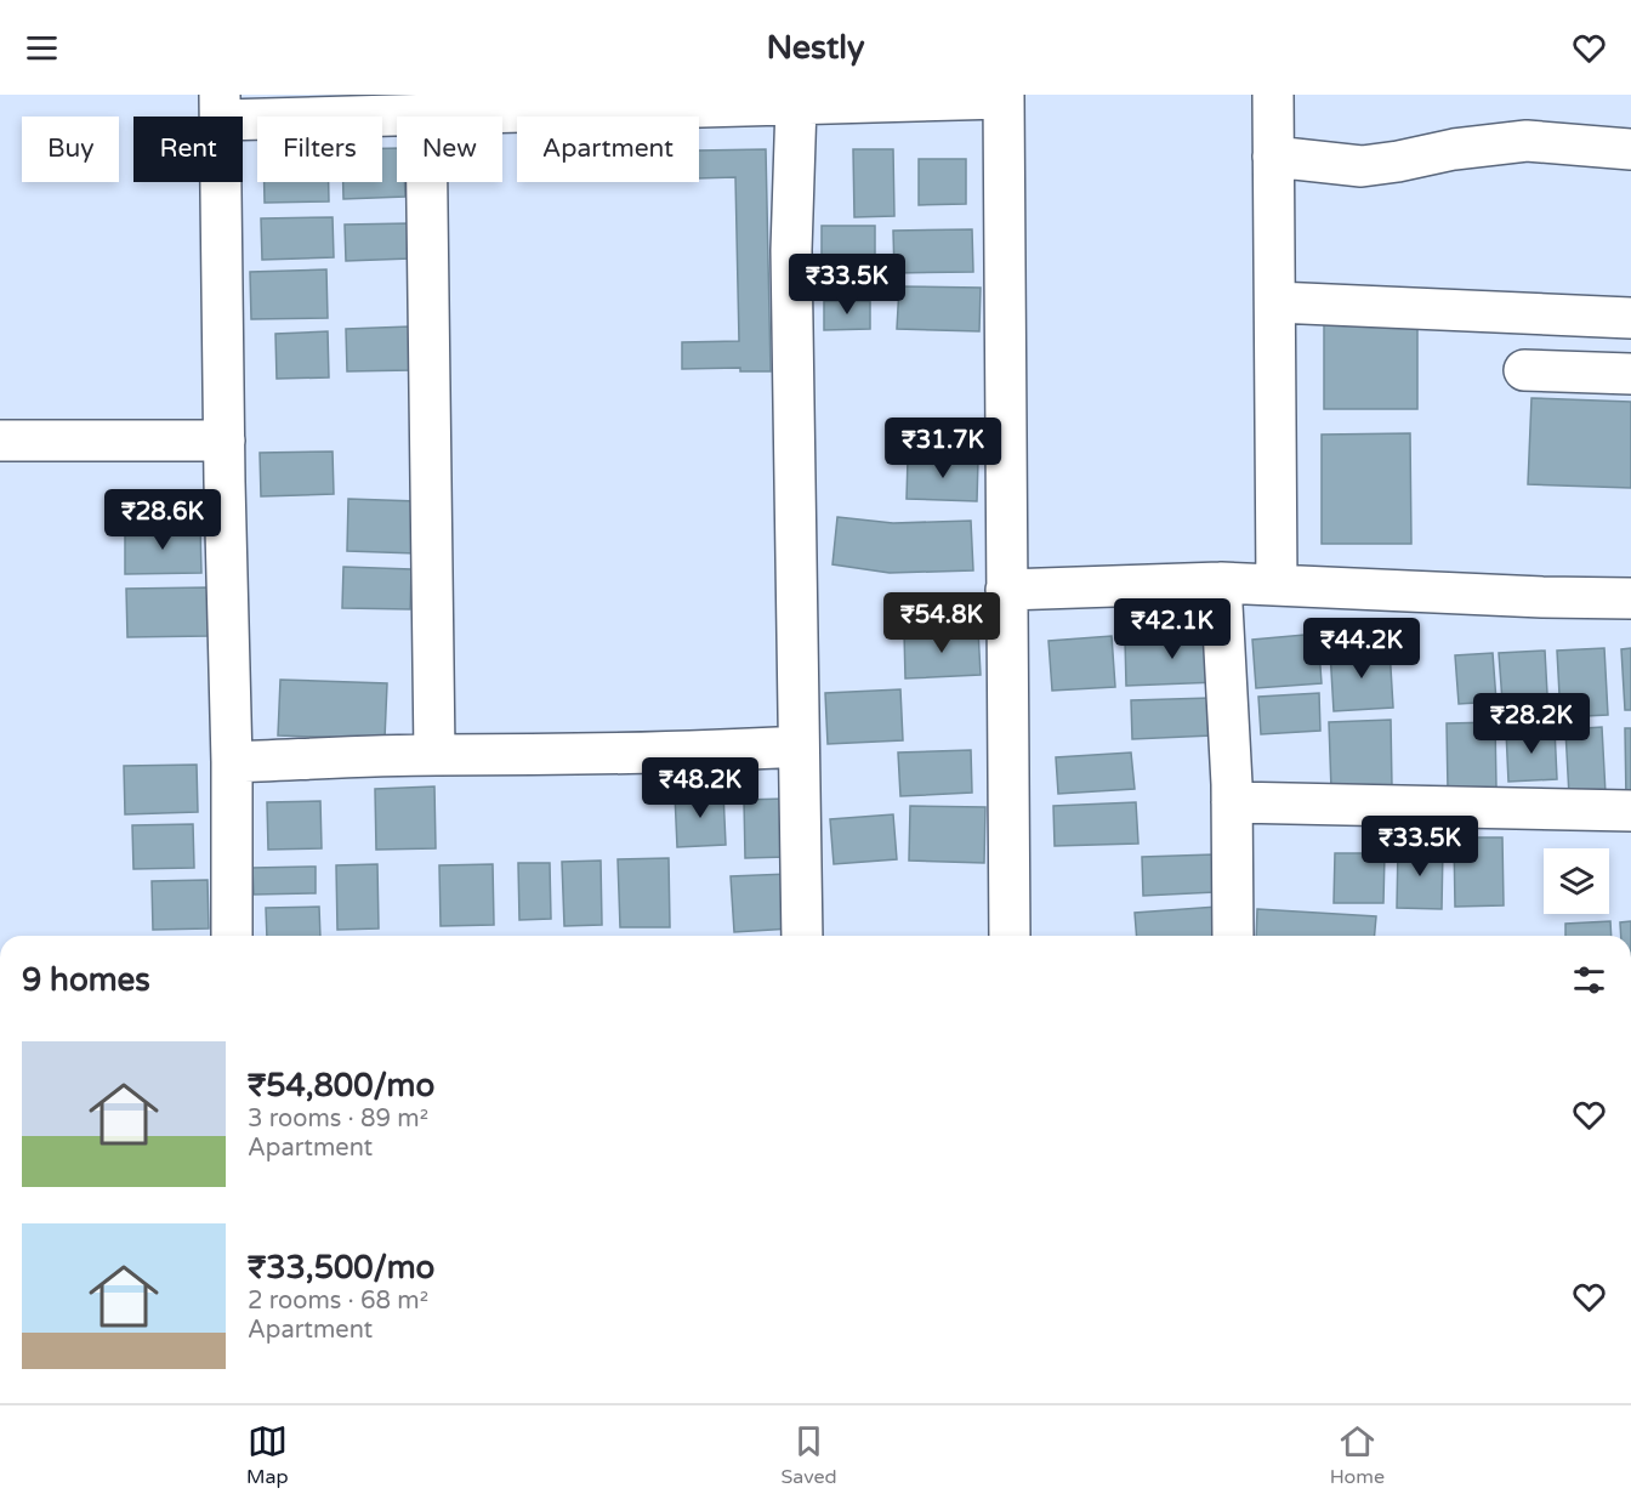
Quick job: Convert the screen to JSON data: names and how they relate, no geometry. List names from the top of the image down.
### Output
{
  "page": {
    "header": "Nestly",
    "chip": [
      "Buy",
      "Rent",
      "Filters",
      "New",
      "Apartment"
    ],
    "price": [
      "₹33.5K",
      "₹31.7K",
      "₹28.6K",
      "₹54.8K",
      "₹42.1K",
      "₹44.2K",
      "₹28.2K",
      "₹48.2K",
      "₹33.5K"
    ],
    "heading": "9 homes",
    "list": [
      {
        "name": "₹54,800/mo",
        "note": "3 rooms · 89 m² · Apartment"
      },
      {
        "name": "₹33,500/mo",
        "note": "2 rooms · 68 m² · Apartment"
      }
    ],
    "tabs": ["Map", "Saved", "Home"]
  }
}
